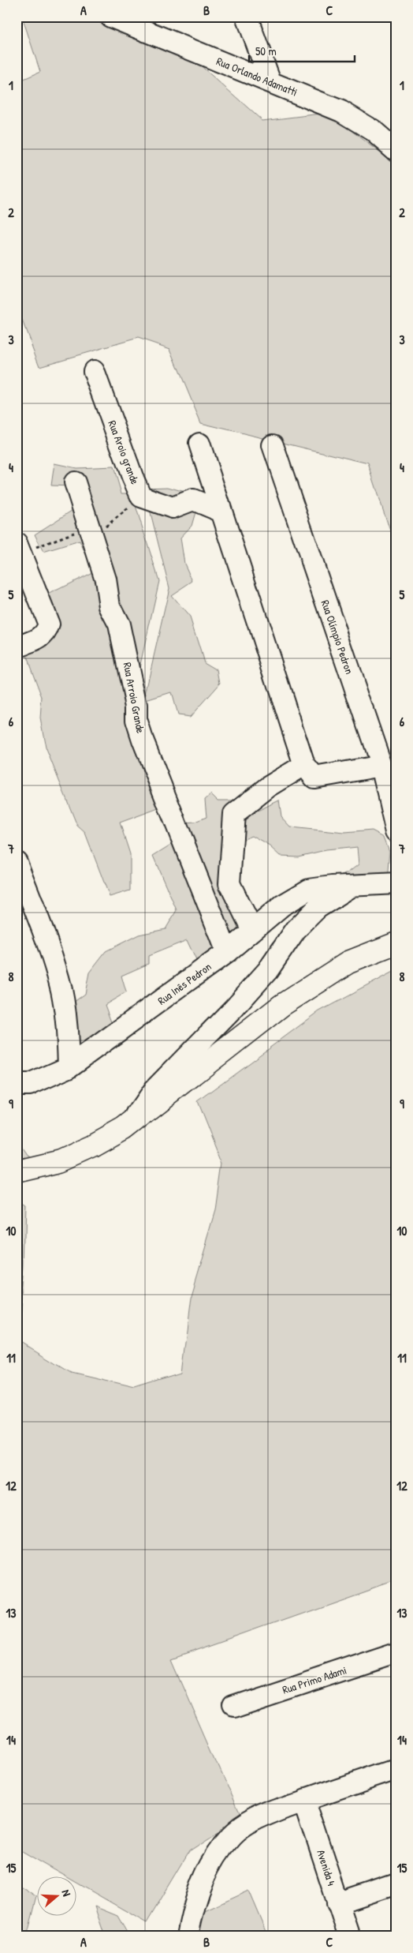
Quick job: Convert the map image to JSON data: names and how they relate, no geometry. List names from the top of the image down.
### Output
{
  "streets": {
    "street": [
      "Rua Orlando Adamatti",
      "Rua Aroio grande",
      "Rua Olímpio Pedron",
      "Rua Arroio Grande",
      "Rua Inês Pedron",
      "Rua Primo Adami",
      "Avenida 4"
    ]
  },
  "crossings": [
    ["Rua Arroio Grande", "Rua Inês Pedron"]
  ],
  "scale_bar": "50 m",
  "north": "right",
  "grid": {
    "columns": ["A", "B", "C"],
    "rows": [
      "1",
      "2",
      "3",
      "4",
      "5",
      "6",
      "7",
      "8",
      "9",
      "10",
      "11",
      "12",
      "13",
      "14",
      "15"
    ]
  }
}
